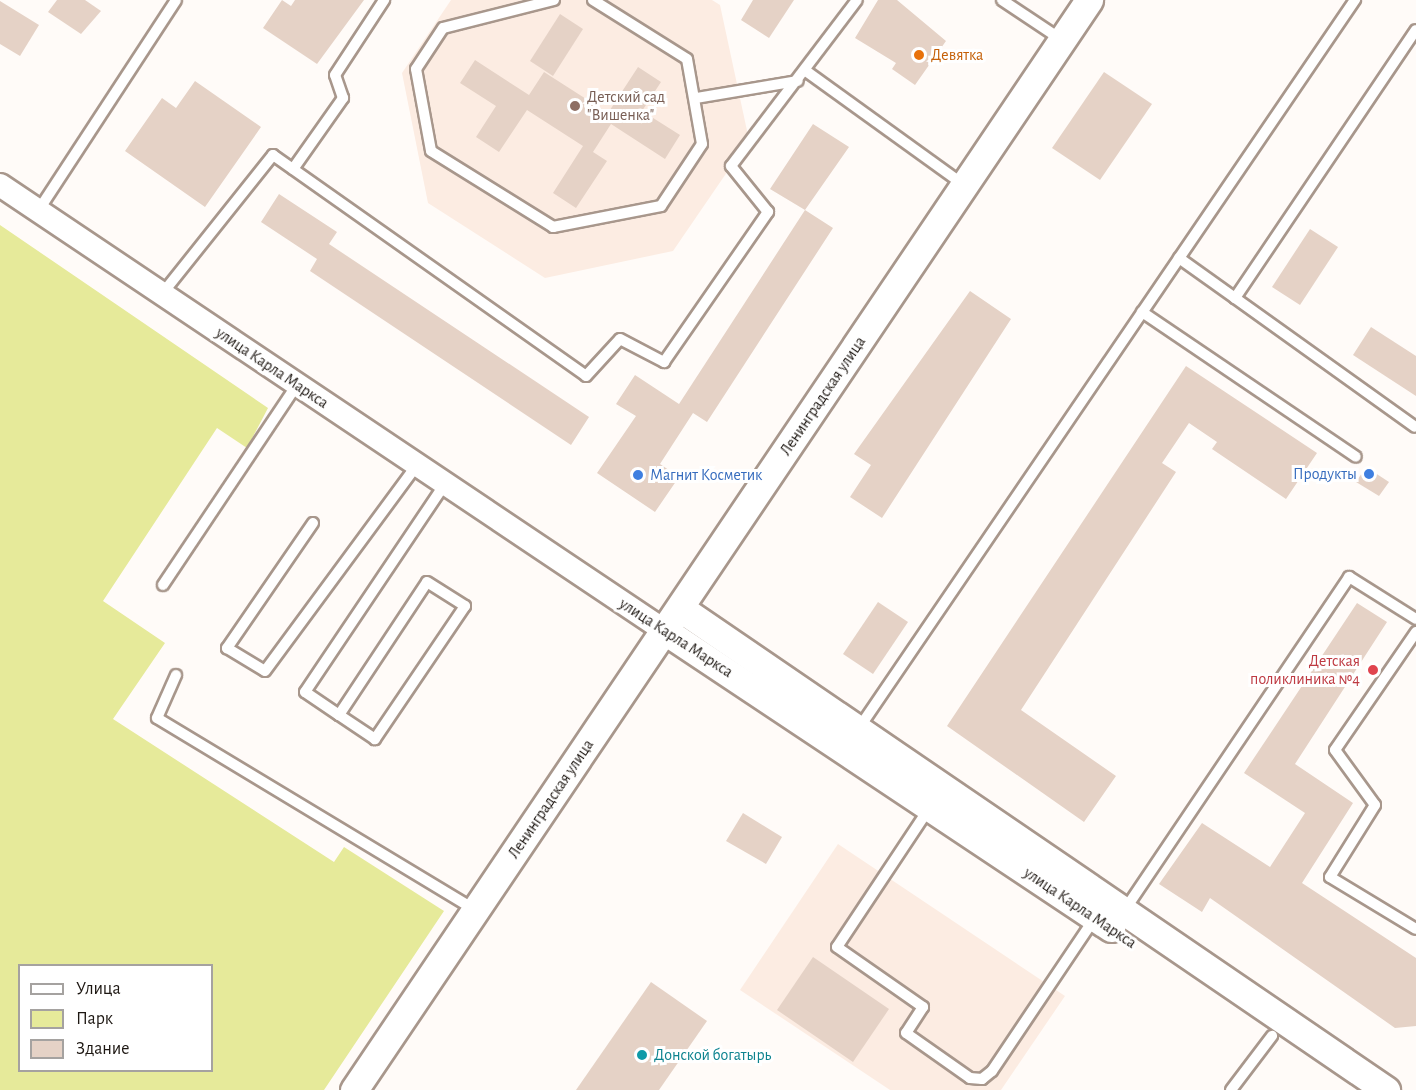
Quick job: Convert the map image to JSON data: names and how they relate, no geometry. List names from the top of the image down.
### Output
{
  "streets": {
    "street": ["улица Карла Маркса", "Ленинградская улица"]
  },
  "crossings": [
    ["улица Карла Маркса", "Ленинградская улица"]
  ],
  "places": [
    "Девятка",
    "Детский сад \"Вишенка\"",
    "Продукты",
    "Магнит Косметик",
    "Детская поликлиника №4",
    "Донской богатырь"
  ],
  "legend": ["Улица", "Парк", "Здание"]
}
